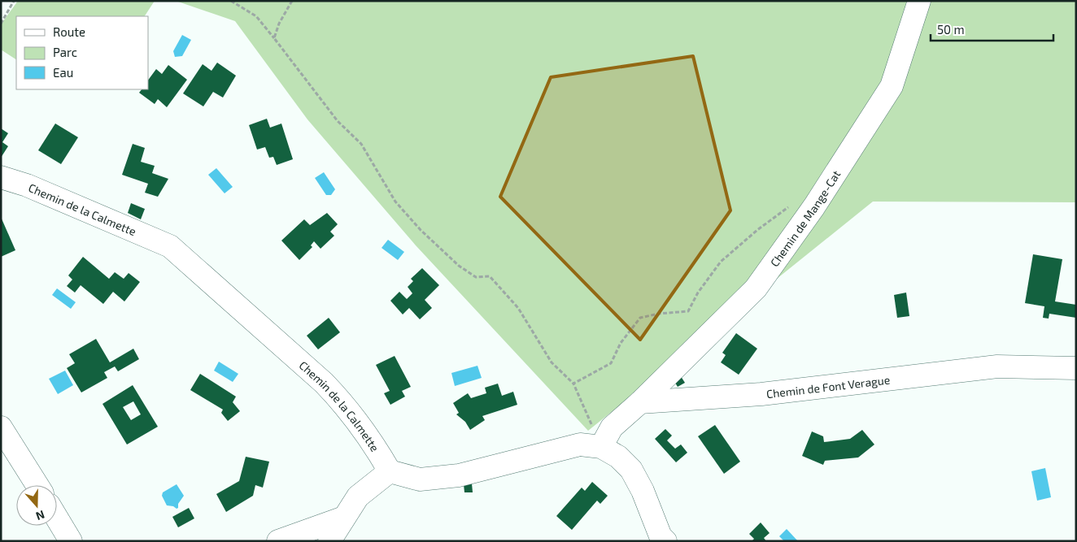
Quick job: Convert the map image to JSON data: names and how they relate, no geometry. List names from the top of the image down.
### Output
{
  "streets": {
    "street": ["Chemin de la Calmette", "Chemin de Mange-Cat", "Chemin de Font Verague"]
  },
  "crossings": [
    ["Chemin de Mange-Cat", "Chemin de Font Verague"]
  ],
  "legend": ["Route", "Parc", "Eau"],
  "scale_bar": "50 m",
  "north": "bottom"
}
